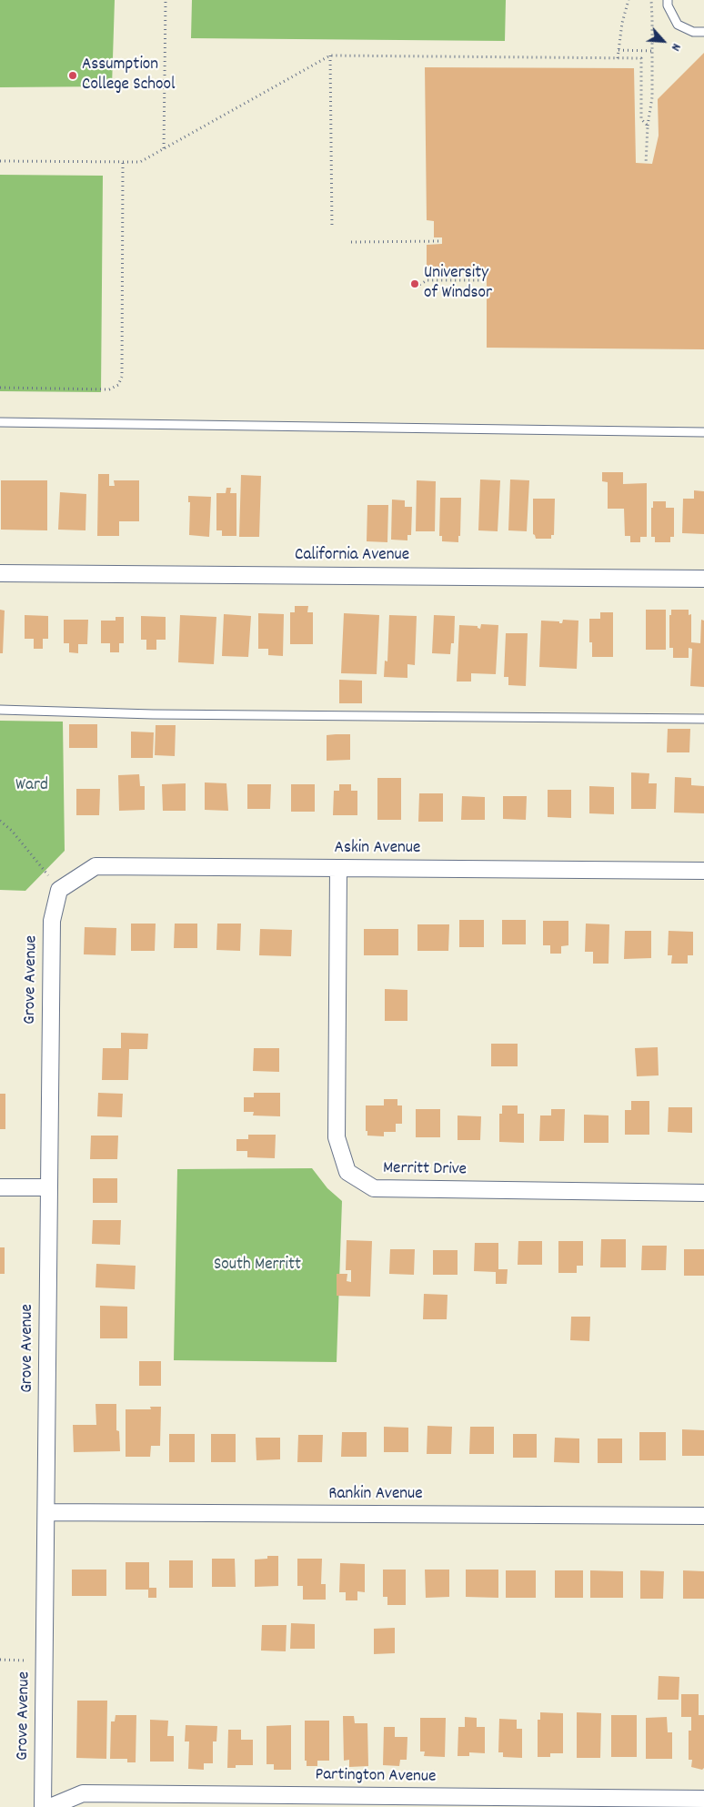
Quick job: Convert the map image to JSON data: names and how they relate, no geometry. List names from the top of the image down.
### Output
{
  "streets": {
    "street": [
      "California Avenue",
      "Askin Avenue",
      "Grove Avenue",
      "Merritt Drive",
      "Rankin Avenue",
      "Partington Avenue"
    ]
  },
  "crossings": [
    ["Askin Avenue", "Grove Avenue"],
    ["Askin Avenue", "Merritt Drive"],
    ["Grove Avenue", "Rankin Avenue"]
  ],
  "parks": ["Ward", "South Merritt"],
  "places": ["Assumption College School", "University of Windsor"],
  "north": "bottom right"
}
